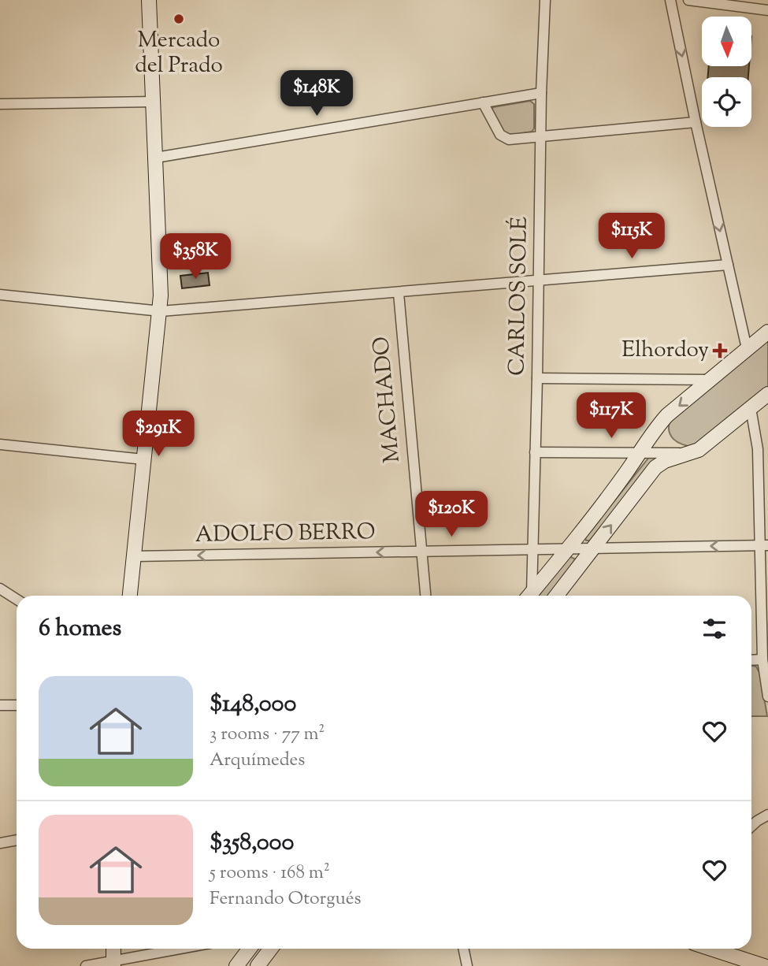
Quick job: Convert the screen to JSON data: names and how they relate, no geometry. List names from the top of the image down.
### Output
{
  "streets": {
    "street": ["CARLOS SOLÉ", "MACHADO", "ADOLFO BERRO"]
  },
  "crossings": [
    ["CARLOS SOLÉ", "ADOLFO BERRO"],
    ["MACHADO", "ADOLFO BERRO"]
  ],
  "one_way": ["ADOLFO BERRO"],
  "places": {
    "other": ["Mercado del Prado"],
    "health": ["Elhordoy"]
  },
  "north": "bottom",
  "page": {
    "price": [
      "$148K",
      "$115K",
      "$358K",
      "$117K",
      "$291K",
      "$120K"
    ],
    "heading": "6 homes",
    "list": [
      {
        "name": "$148,000",
        "note": "3 rooms · 77 m² · Arquímedes"
      },
      {
        "name": "$358,000",
        "note": "5 rooms · 168 m² · Fernando Otorgués"
      }
    ]
  }
}
